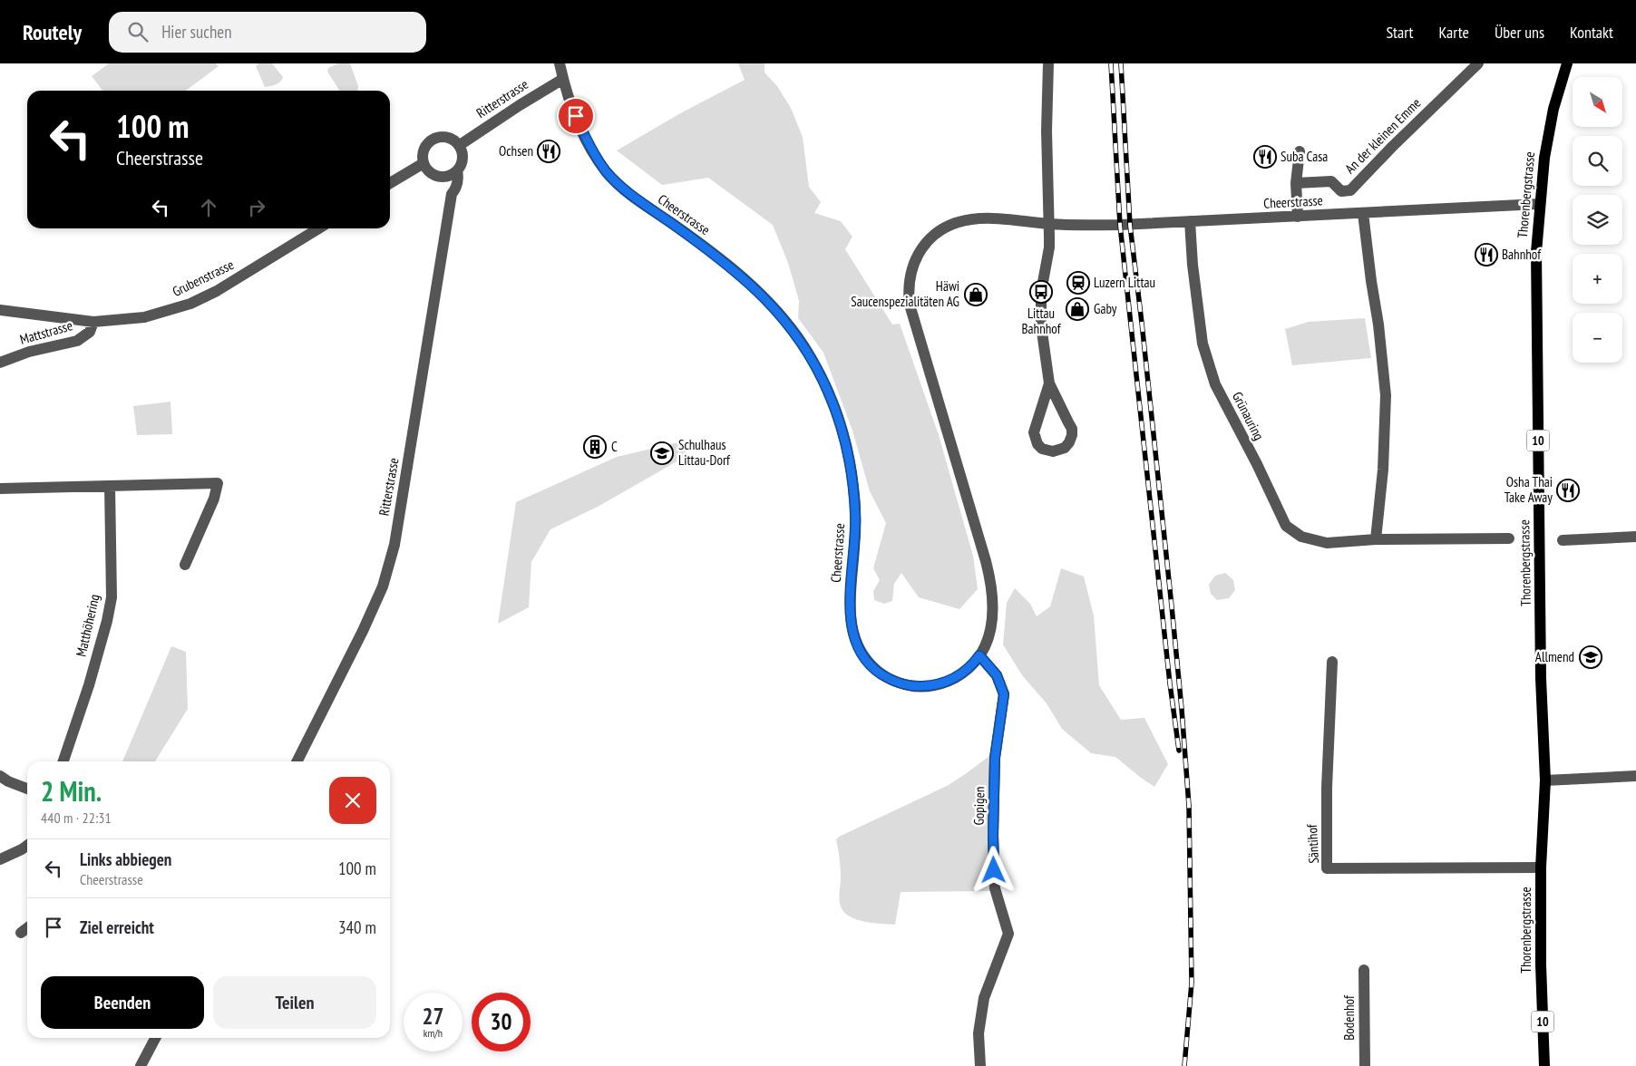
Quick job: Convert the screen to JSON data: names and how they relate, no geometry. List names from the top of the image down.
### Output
{
  "streets": {
    "main road": ["Thorenbergstrasse", "10"],
    "street": [
      "Ritterstrasse",
      "An der kleinen Emme",
      "Cheerstrasse",
      "Grubenstrasse",
      "Mattstrasse",
      "Grünauring",
      "Matthöhering",
      "Gopigen",
      "Säntihof",
      "Bodenhof"
    ]
  },
  "crossings": [
    ["Ritterstrasse", "Cheerstrasse"],
    ["Thorenbergstrasse", "Cheerstrasse"],
    ["Thorenbergstrasse", "Säntihof"],
    ["Cheerstrasse", "Grünauring"],
    ["Cheerstrasse", "Gopigen"],
    ["Grubenstrasse", "Mattstrasse"]
  ],
  "places": {
    "restaurant": [
      "Ochsen",
      "Suba Casa",
      "Bahnhof",
      "Osha Thai Take Away"
    ],
    "station": ["Luzern Littau"],
    "bus stop": ["Littau Bahnhof"],
    "shop": ["Häwi Saucenspezialitäten AG", "Gaby"],
    "building": ["C"],
    "school or university": ["Schulhaus Littau-Dorf", "Allmend"]
  },
  "north": "bottom right",
  "page": {
    "header": "Routely",
    "search": "Hier suchen",
    "nav": [
      "Start",
      "Karte",
      "Über uns",
      "Kontakt"
    ],
    "map_buttons": ["+", "−"],
    "turn": ["100 m", "Cheerstrasse"],
    "heading": ["2 Min.", "440 m · 22:31"],
    "list": [
      {
        "name": "Links abbiegen",
        "note": "Cheerstrasse",
        "value": "100 m"
      },
      {
        "name": "Ziel erreicht",
        "value": "340 m"
      }
    ],
    "buttons": ["Beenden", "Teilen"],
    "speed": "27 km/h",
    "limit": "30"
  }
}
